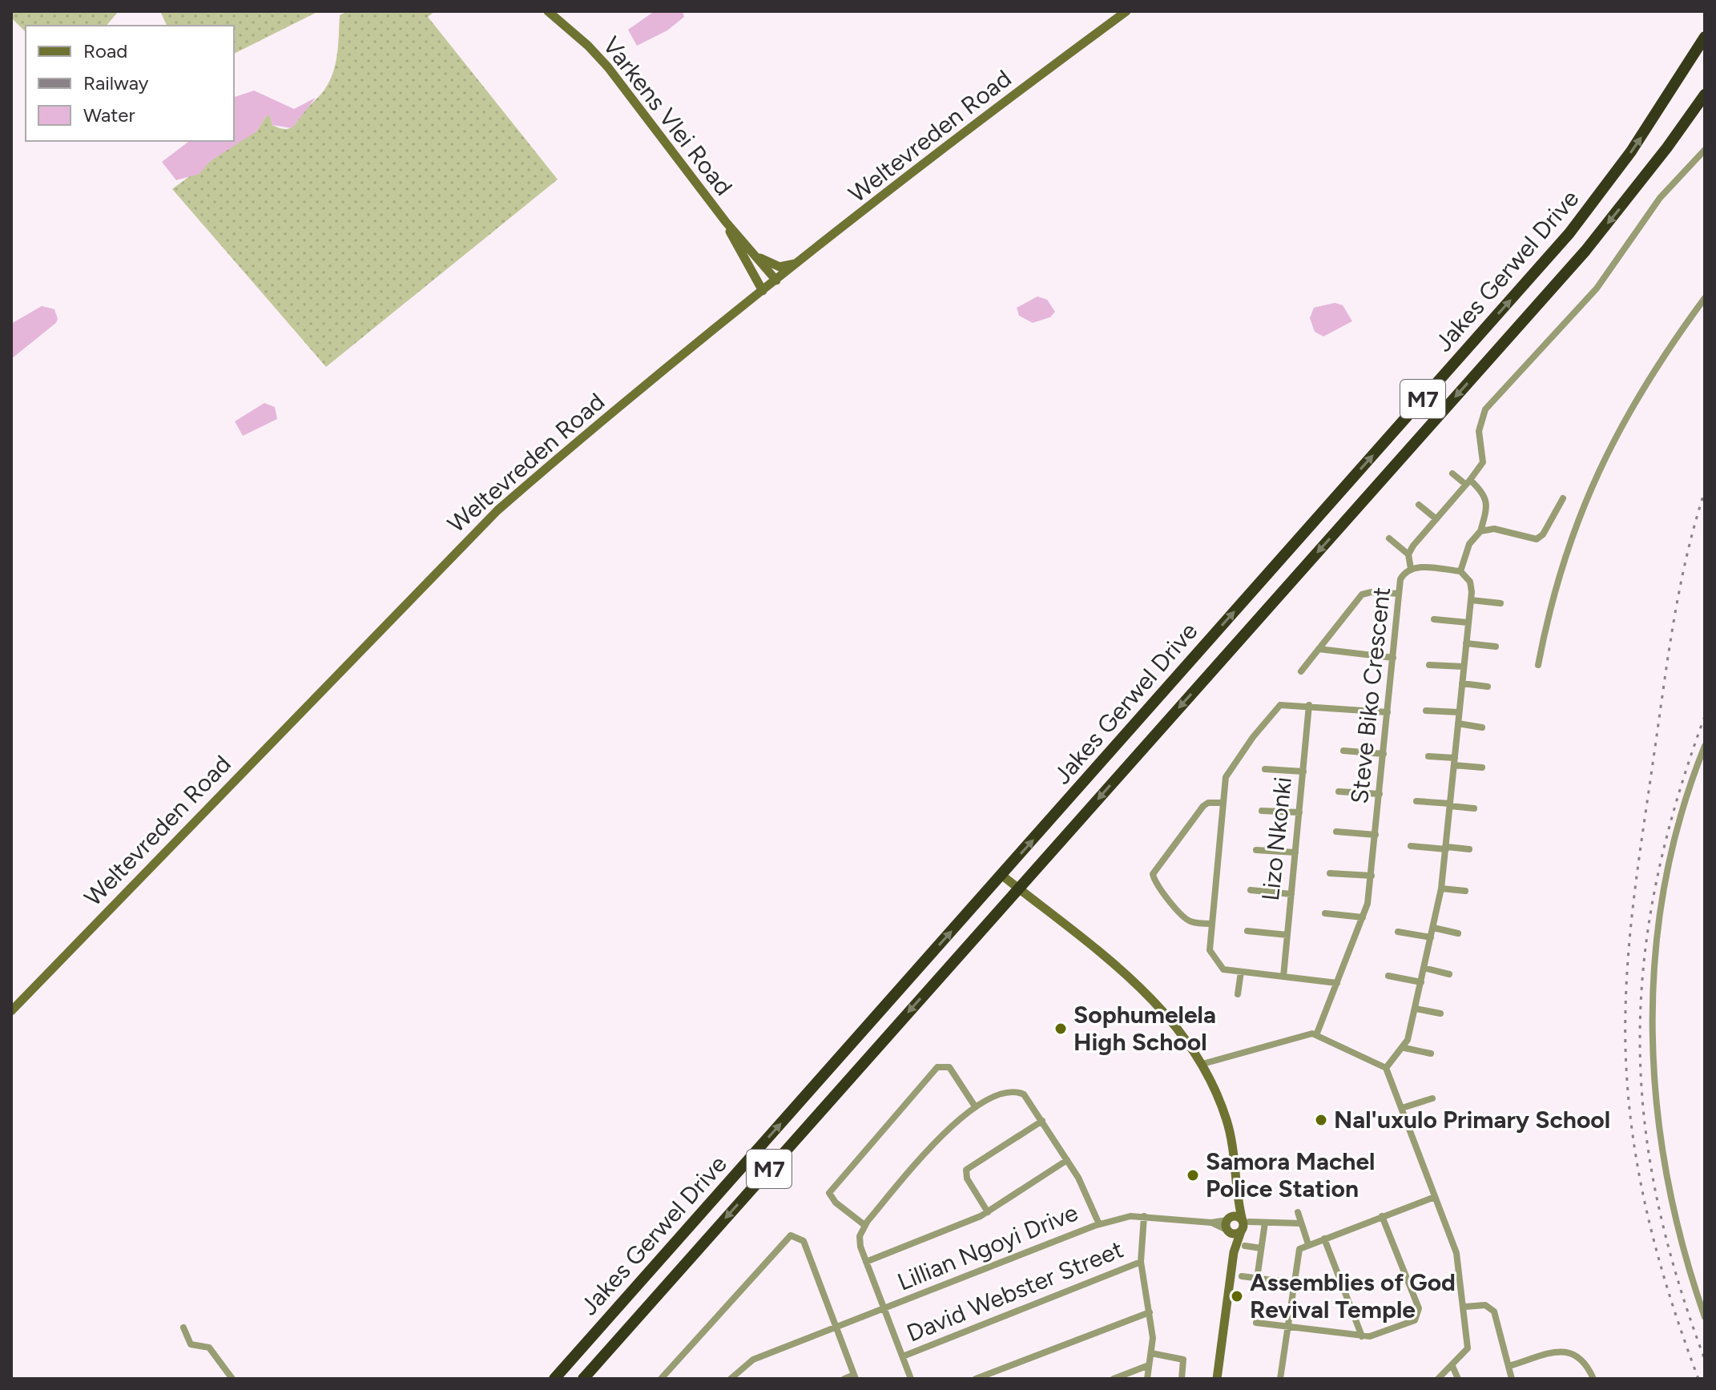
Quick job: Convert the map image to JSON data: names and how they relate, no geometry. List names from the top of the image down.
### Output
{
  "streets": {
    "highway": ["Jakes Gerwel Drive", "M7"],
    "street": [
      "Varkens Vlei Road",
      "Weltevreden Road",
      "Steve Biko Crescent",
      "Lizo Nkonki",
      "Lillian Ngoyi Drive",
      "David Webster Street"
    ]
  },
  "crossings": [
    ["Varkens Vlei Road", "Weltevreden Road"]
  ],
  "places": [
    "Sophumelela High School",
    "Nal'uxulo Primary School",
    "Samora Machel Police Station",
    "Assemblies of God Revival Temple"
  ],
  "legend": ["Road", "Railway", "Water"]
}
